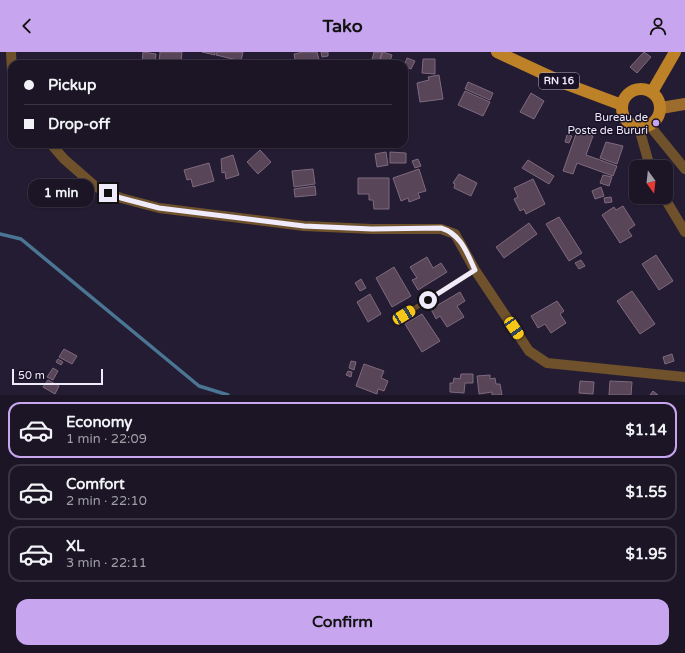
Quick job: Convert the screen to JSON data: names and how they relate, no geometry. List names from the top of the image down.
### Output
{
  "streets": {
    "main road": ["RN 16"]
  },
  "places": ["Bureau de Poste de Bururi"],
  "scale_bar": "50 m",
  "north": "bottom",
  "page": {
    "header": "Tako",
    "banner": ["Pickup", "Drop-off"],
    "bubble": "1 min",
    "scale": "50 m",
    "list": [
      {
        "name": "Economy",
        "note": "1 min · 22:09",
        "value": "$1.14"
      },
      {
        "name": "Comfort",
        "note": "2 min · 22:10",
        "value": "$1.55"
      },
      {
        "name": "XL",
        "note": "3 min · 22:11",
        "value": "$1.95"
      }
    ],
    "buttons": "Confirm"
  }
}
